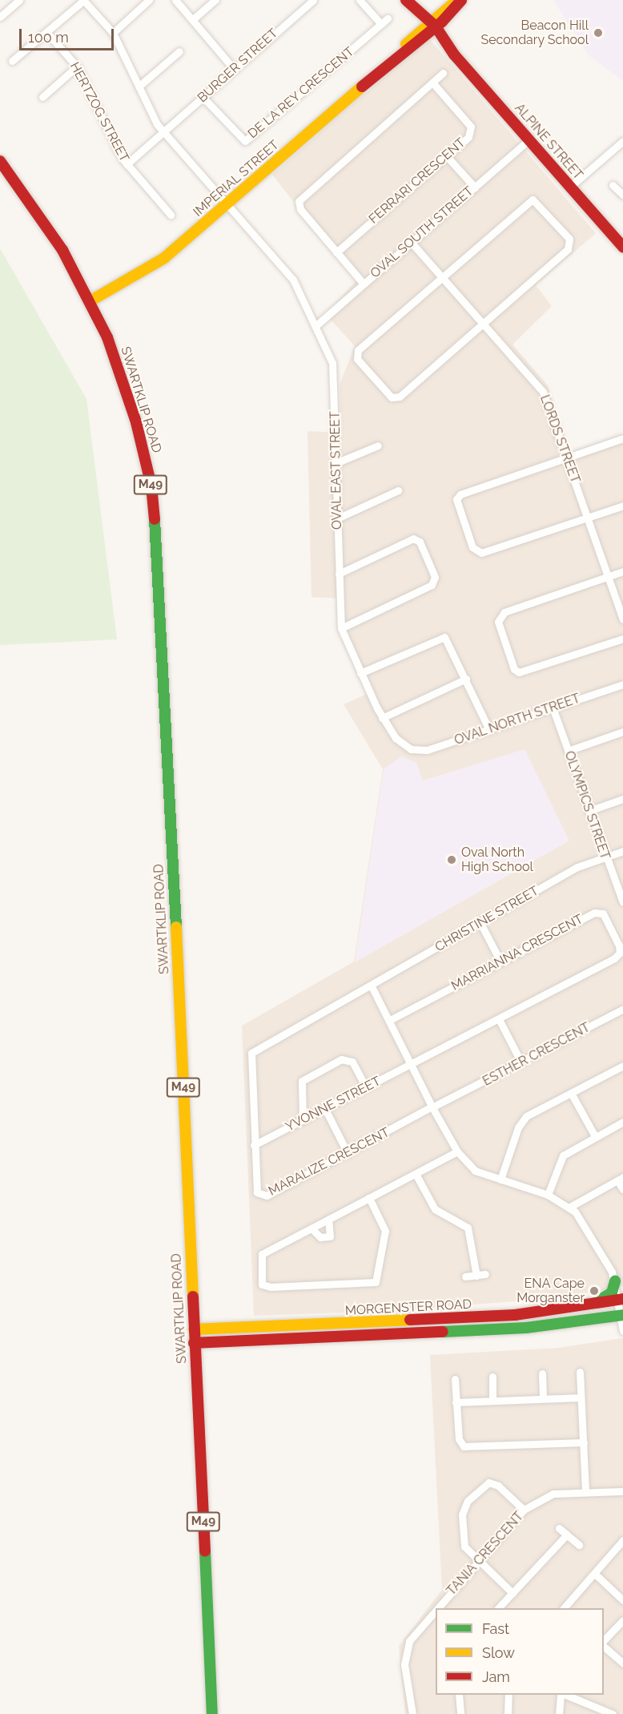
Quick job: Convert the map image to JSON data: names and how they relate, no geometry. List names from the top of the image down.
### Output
{
  "streets": {
    "main road": [
      "ALPINE STREET",
      "IMPERIAL STREET",
      "SWARTKLIP ROAD",
      "M49",
      "MORGENSTER ROAD"
    ],
    "street": [
      "BURGER STREET",
      "DE LA REY CRESCENT",
      "HERTZOG STREET",
      "FERRARI CRESCENT",
      "OVAL SOUTH STREET",
      "LORDS STREET",
      "OVAL EAST STREET",
      "OVAL NORTH STREET",
      "OLYMPICS STREET",
      "CHRISTINE STREET",
      "MARRIANNA CRESCENT",
      "ESTHER CRESCENT",
      "YVONNE STREET",
      "MARALIZE CRESCENT",
      "TANIA CRESCENT"
    ]
  },
  "crossings": [
    ["BURGER STREET", "DE LA REY CRESCENT"],
    ["BURGER STREET", "HERTZOG STREET"],
    ["BURGER STREET", "OVAL EAST STREET"],
    ["ALPINE STREET", "IMPERIAL STREET"],
    ["ALPINE STREET", "OVAL SOUTH STREET"],
    ["IMPERIAL STREET", "SWARTKLIP ROAD"],
    ["IMPERIAL STREET", "OVAL EAST STREET"],
    ["OVAL SOUTH STREET", "LORDS STREET"],
    ["OVAL SOUTH STREET", "OVAL EAST STREET"],
    ["SWARTKLIP ROAD", "MORGENSTER ROAD"],
    ["OVAL EAST STREET", "OVAL NORTH STREET"],
    ["OVAL NORTH STREET", "OLYMPICS STREET"],
    ["OLYMPICS STREET", "CHRISTINE STREET"],
    ["CHRISTINE STREET", "MARALIZE CRESCENT"],
    ["MARRIANNA CRESCENT", "YVONNE STREET"],
    ["ESTHER CRESCENT", "MARALIZE CRESCENT"],
    ["YVONNE STREET", "MARALIZE CRESCENT"]
  ],
  "places": ["Beacon Hill Secondary School", "Oval North High School", "ENA Cape Morganster"],
  "legend": ["Fast", "Slow", "Jam"],
  "scale_bar": "100 m"
}
